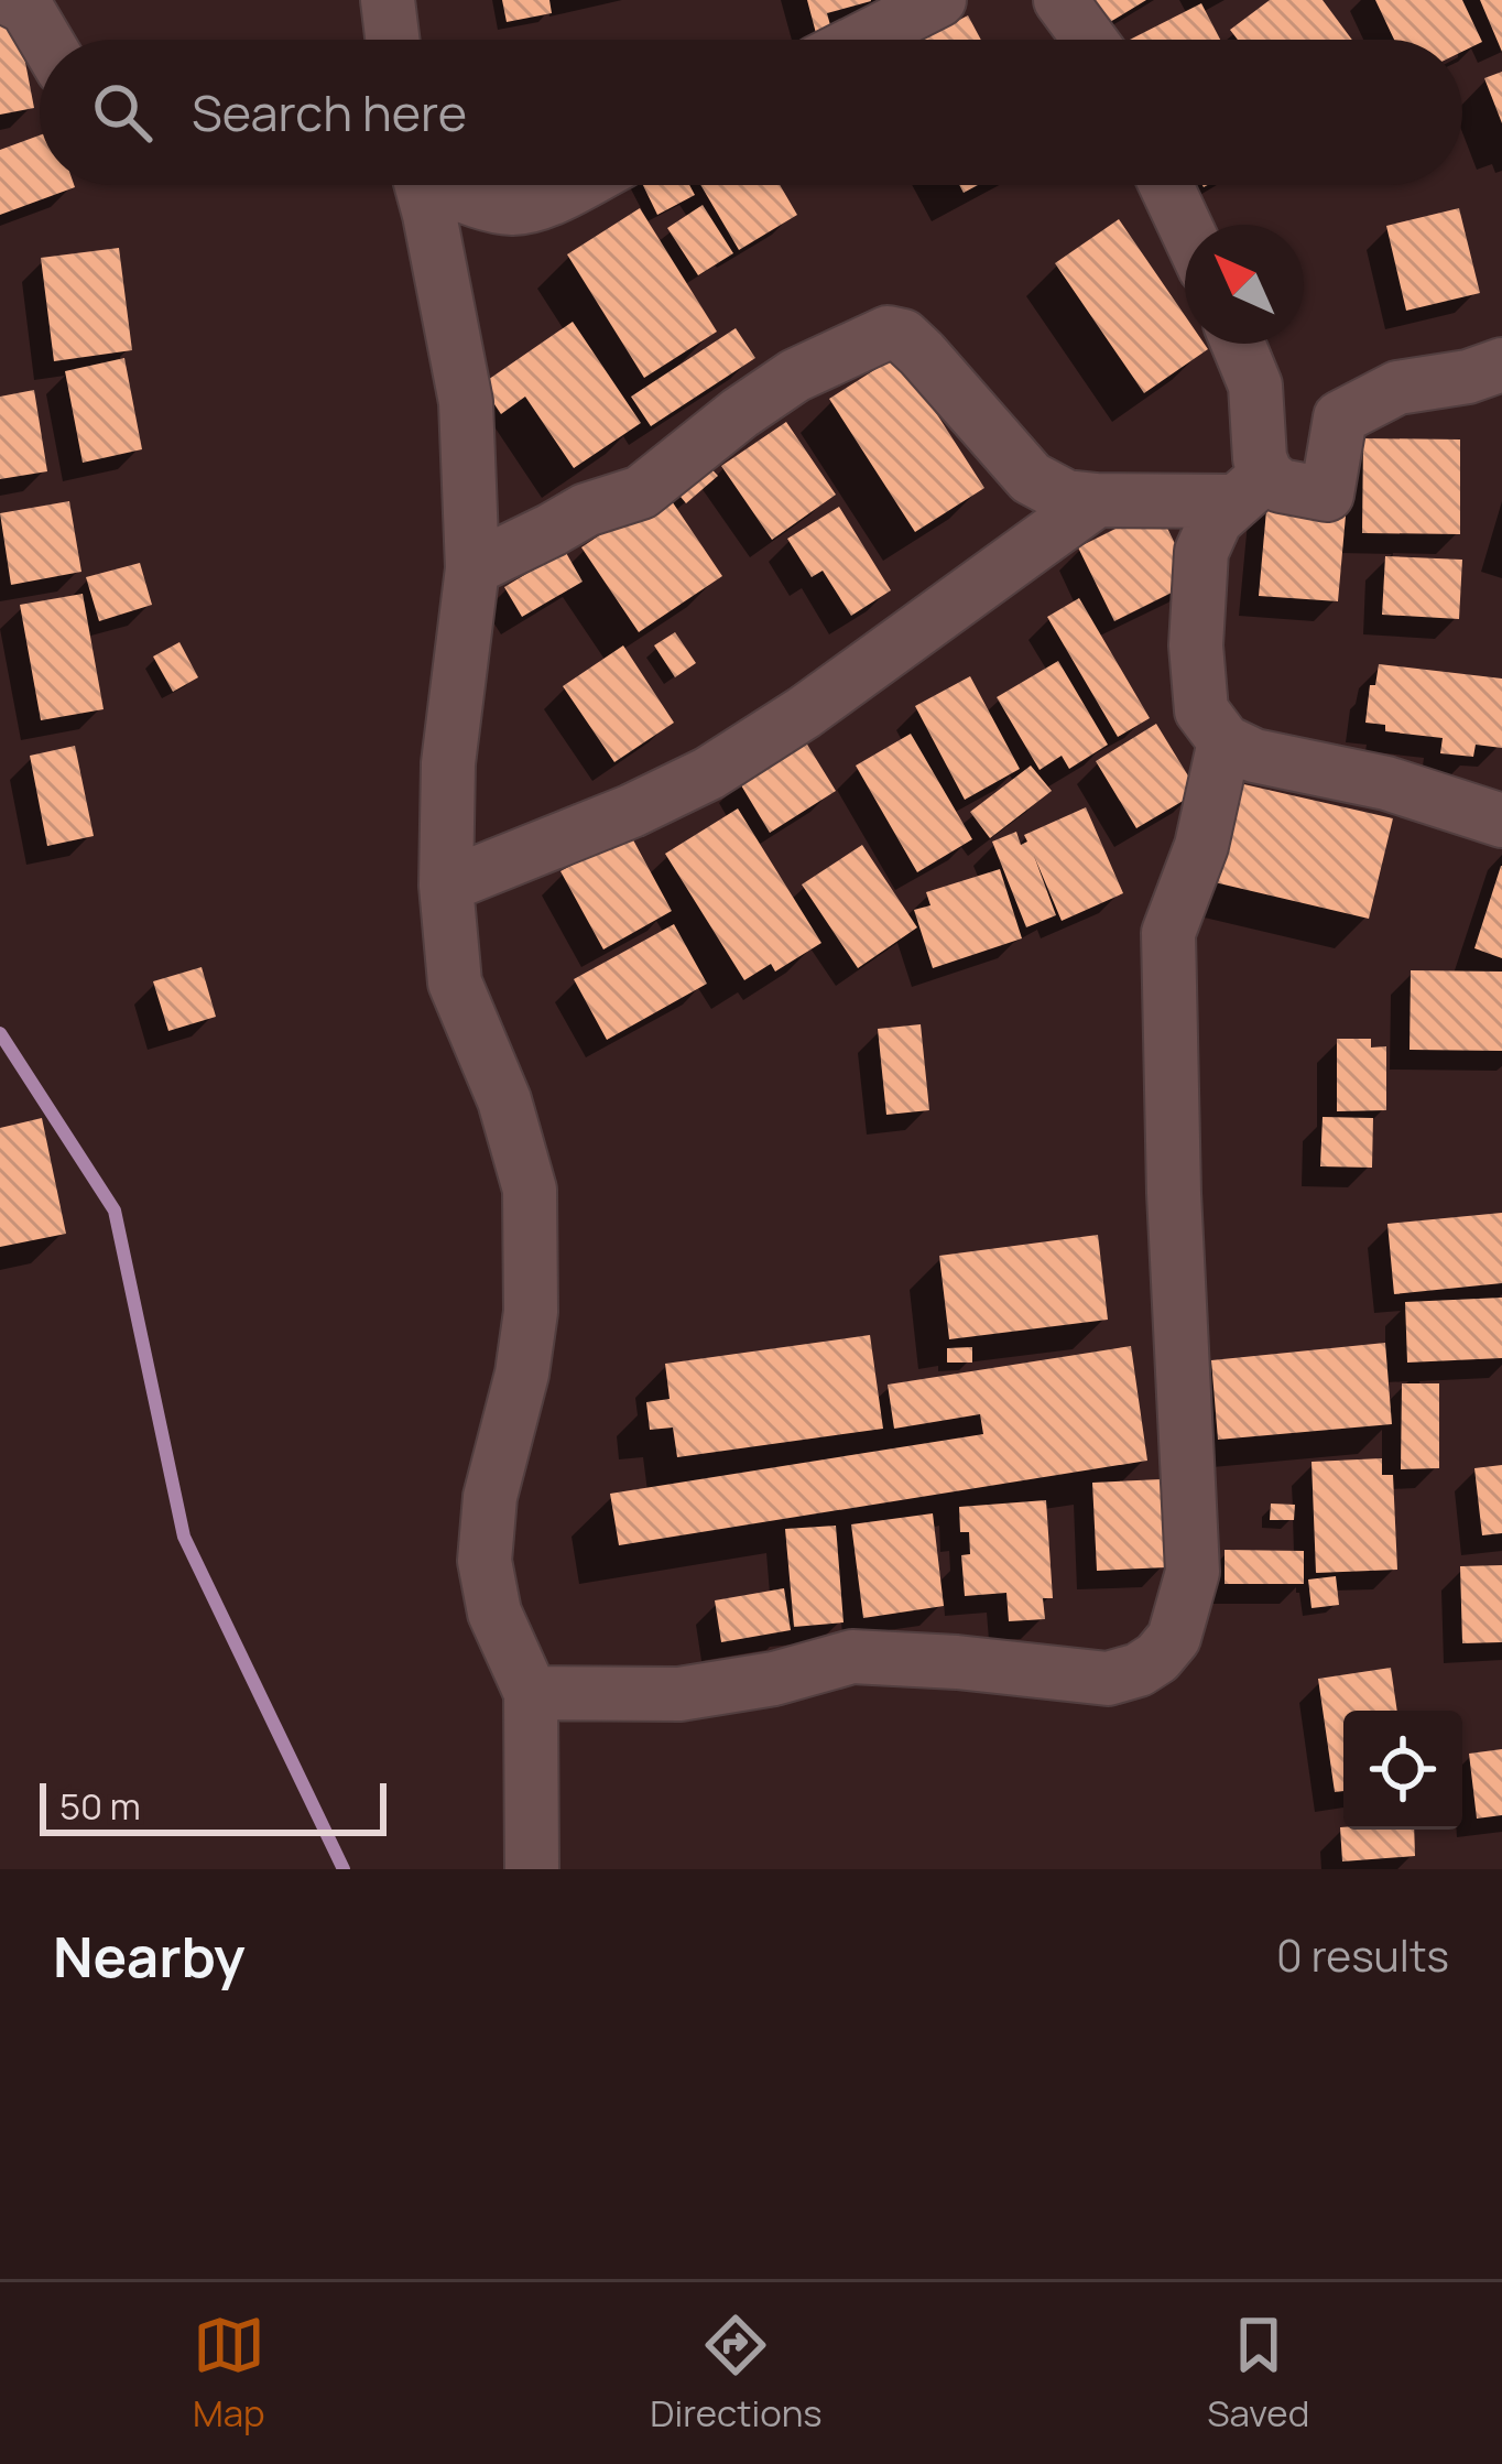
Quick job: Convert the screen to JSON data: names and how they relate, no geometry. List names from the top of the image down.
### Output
{
  "scale_bar": "50 m",
  "north": "top left",
  "page": {
    "search": "Search here",
    "scale": "50 m",
    "heading": ["Nearby", "0 results"],
    "nav": ["Map", "Directions", "Saved"]
  }
}
